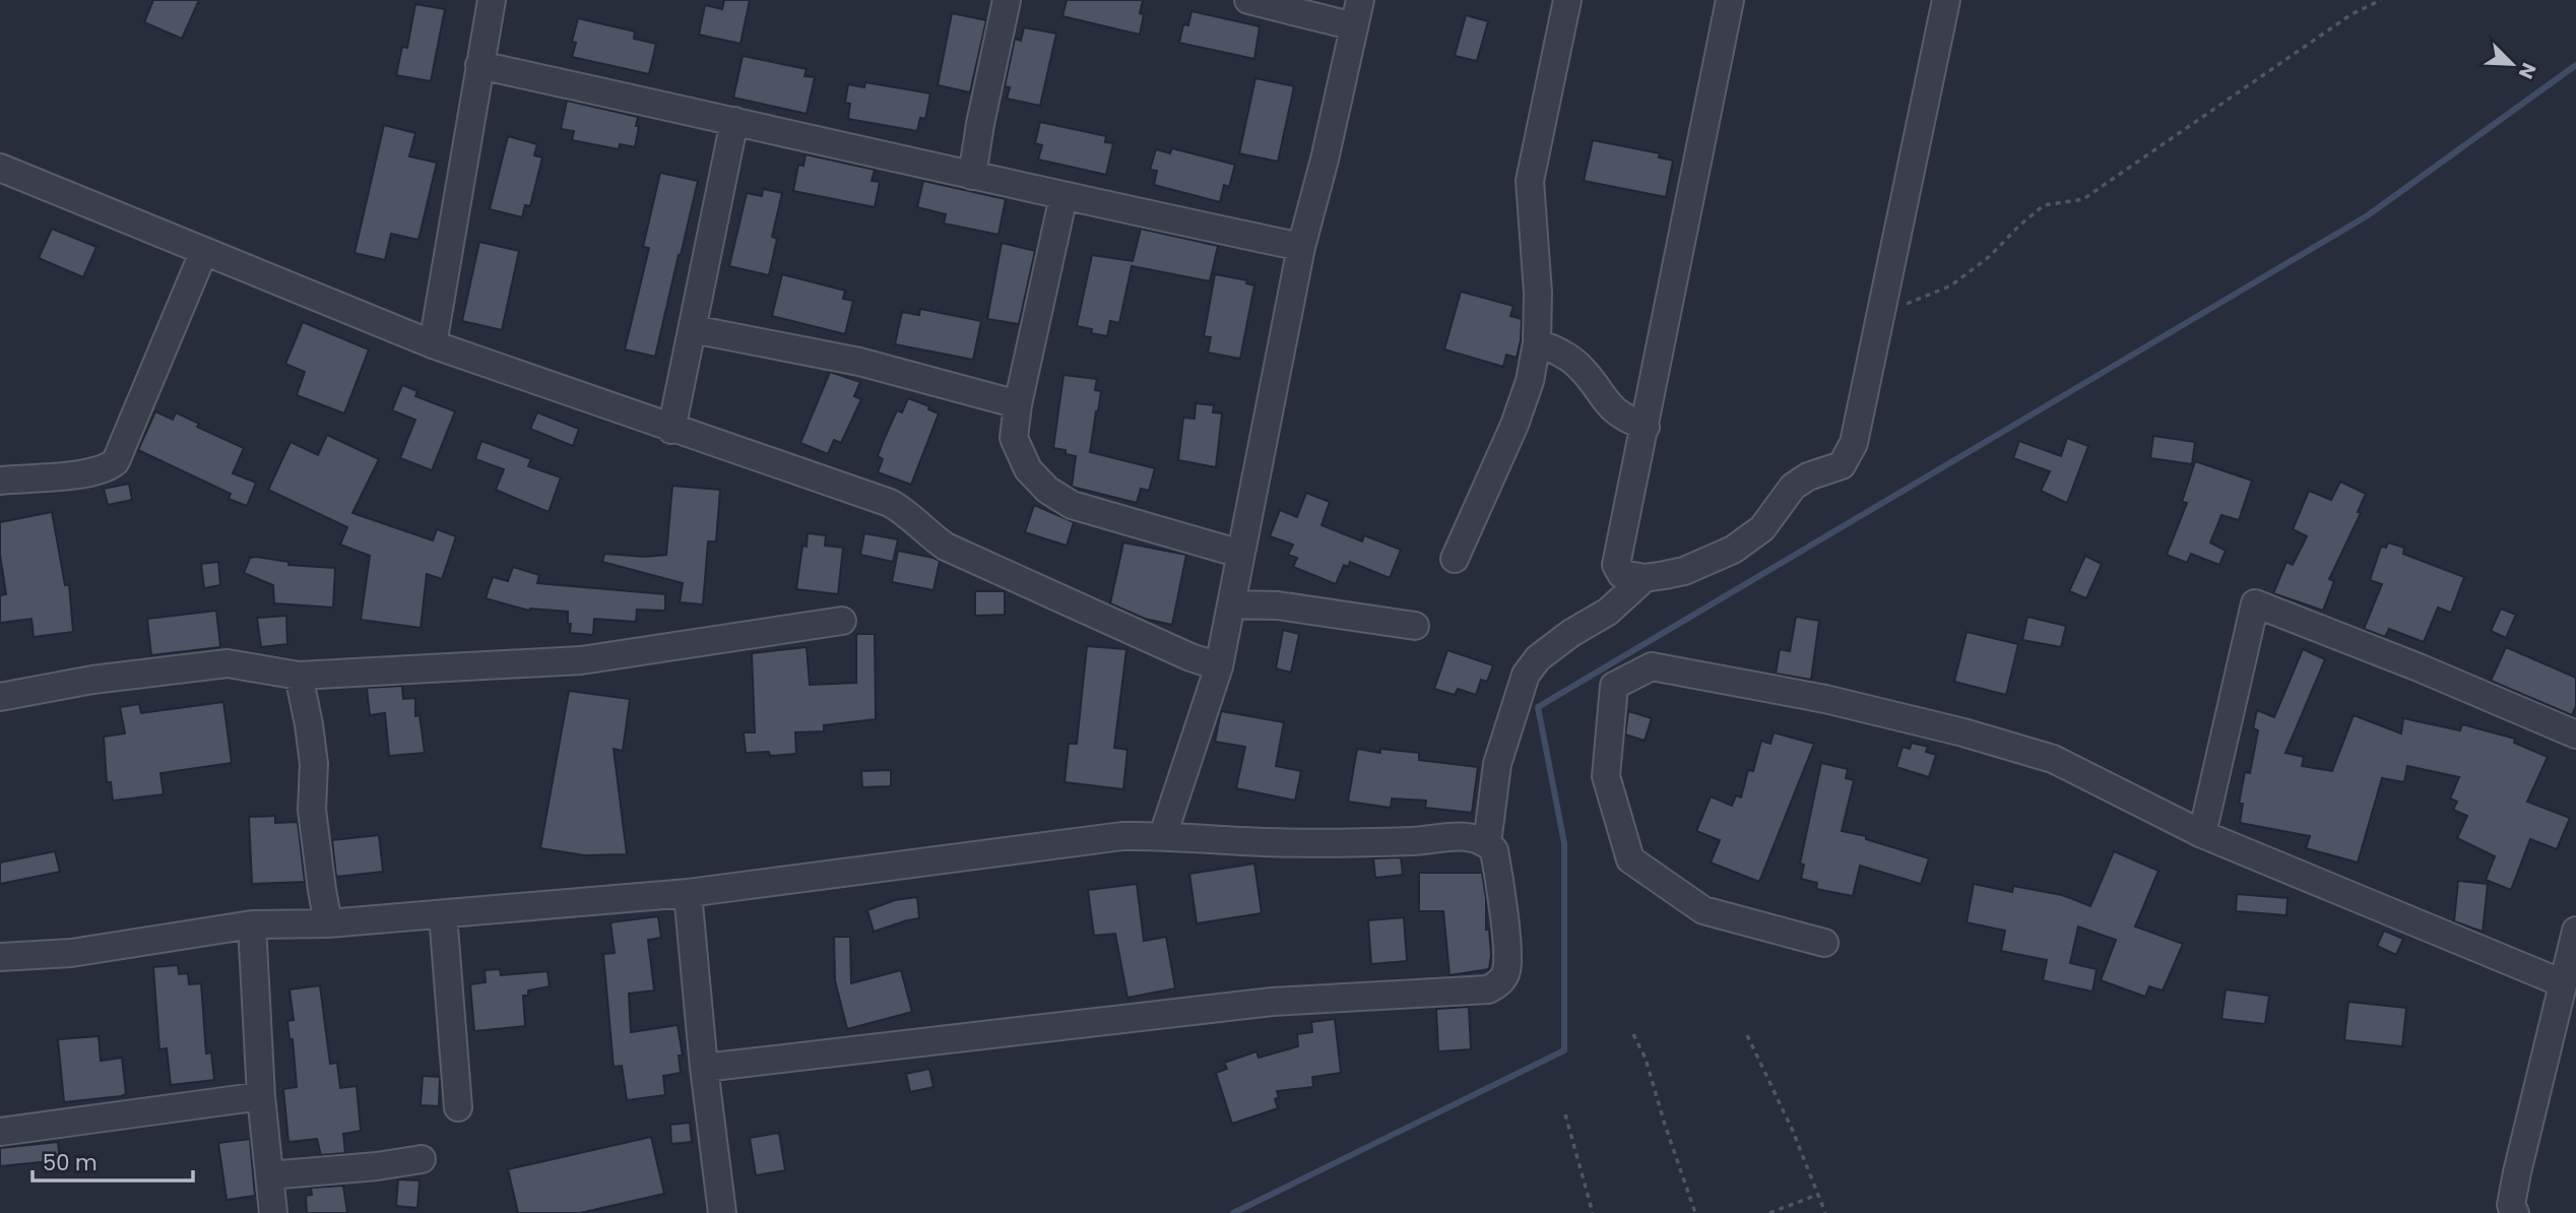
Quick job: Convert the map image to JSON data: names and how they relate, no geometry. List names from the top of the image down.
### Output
{
  "scale_bar": "50 m",
  "north": "bottom right"
}
